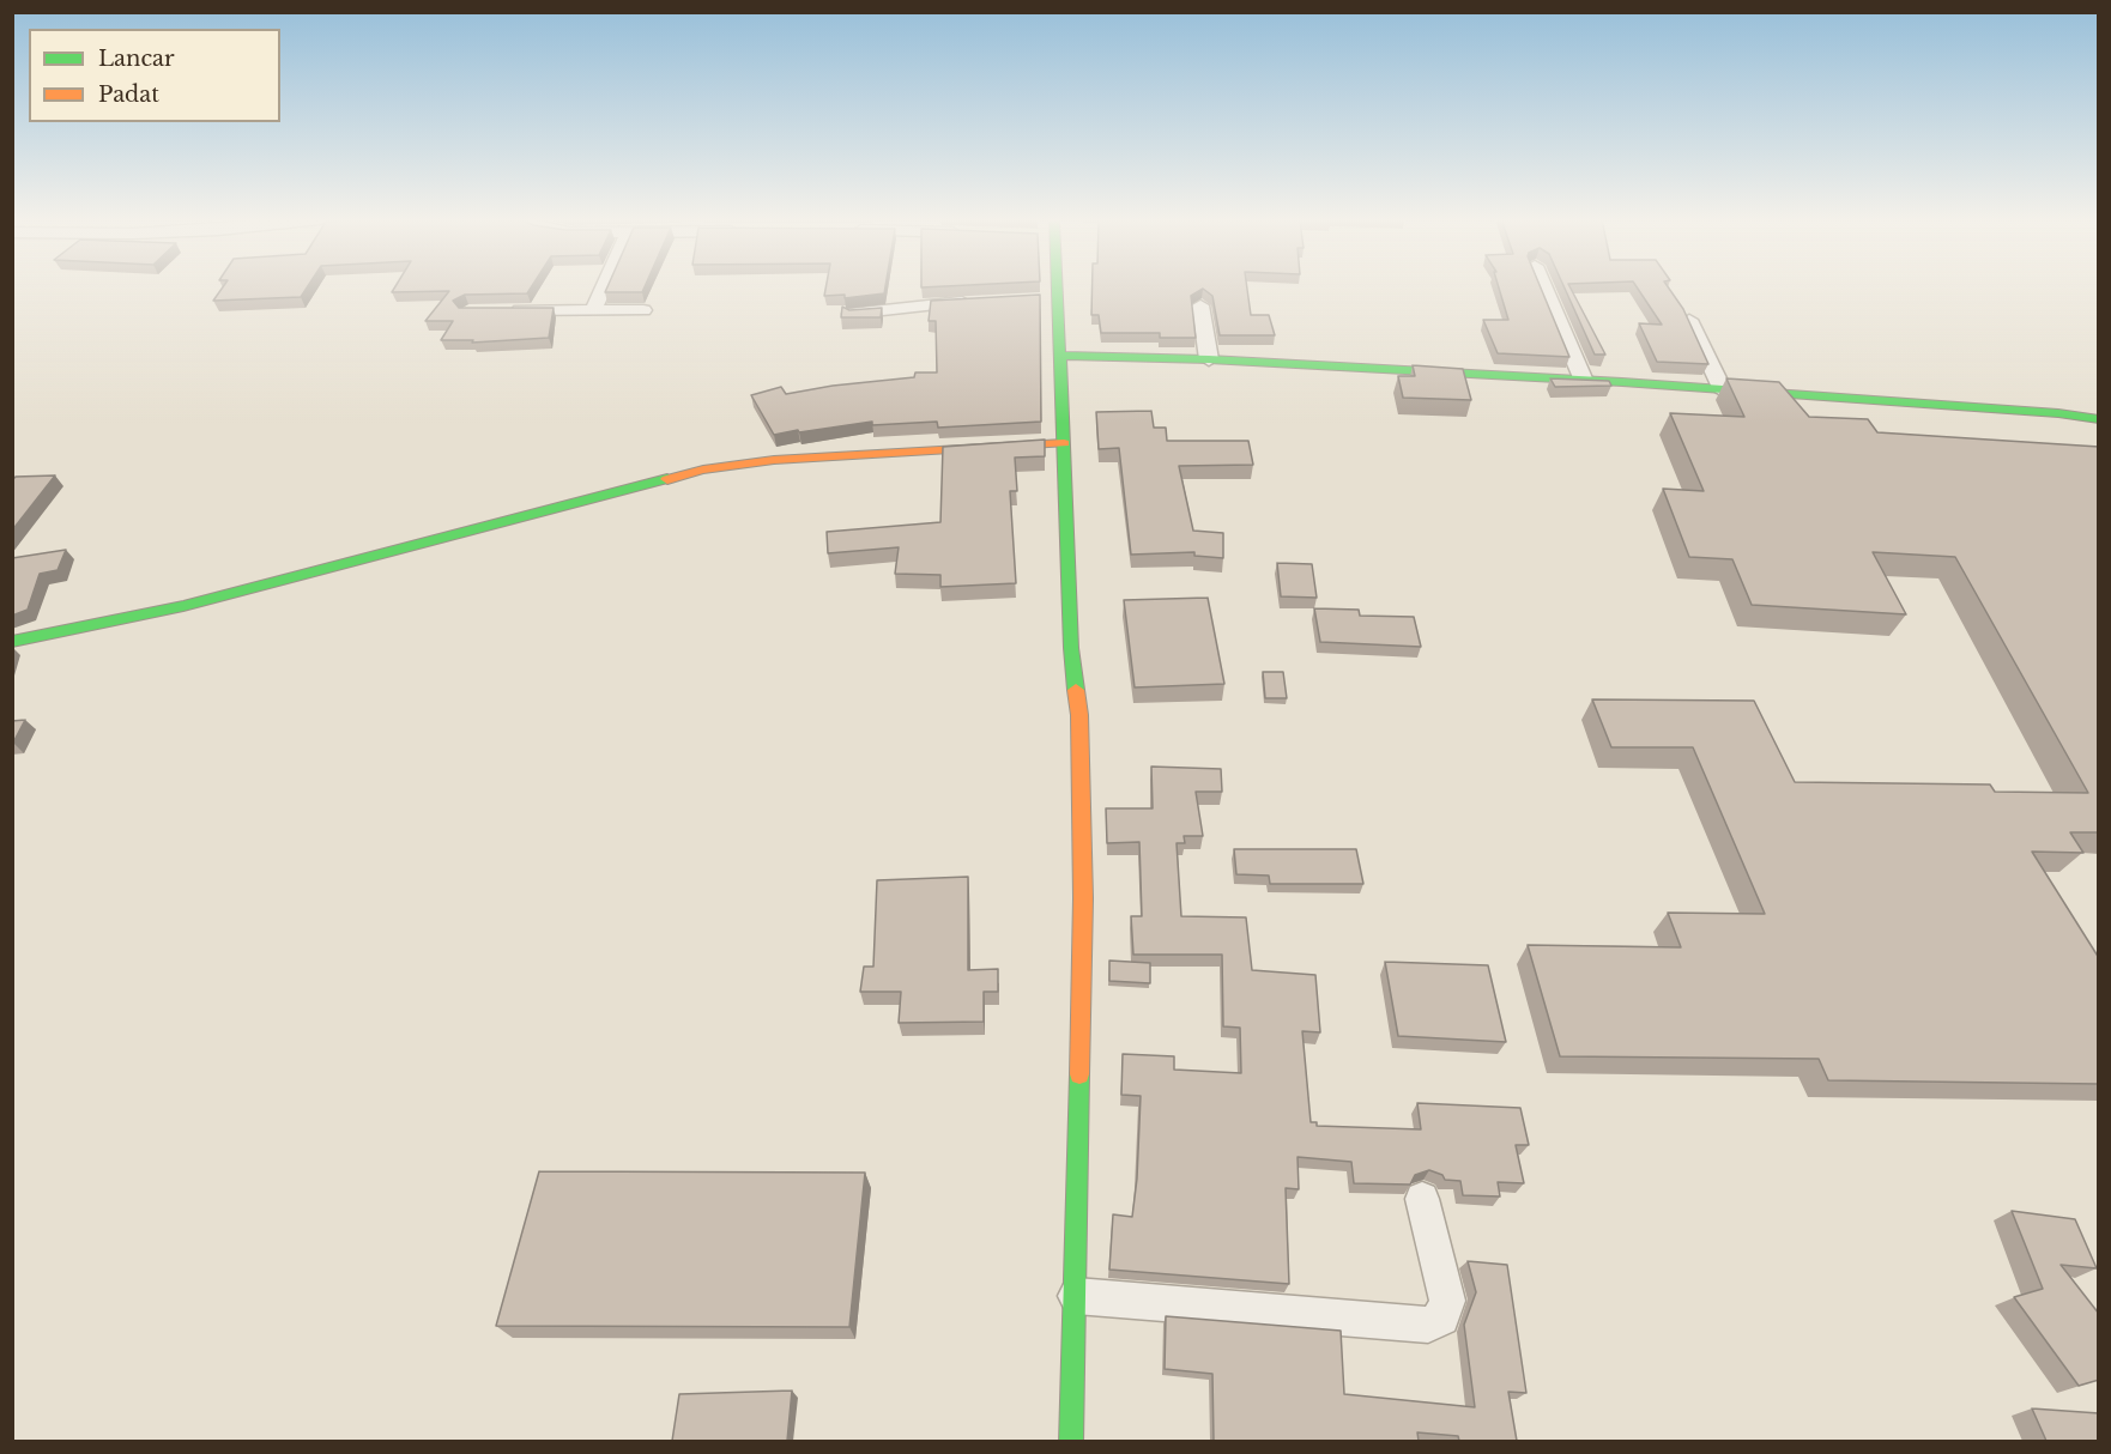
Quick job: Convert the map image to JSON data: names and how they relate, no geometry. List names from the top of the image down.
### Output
{
  "legend": ["Lancar", "Padat"]
}
